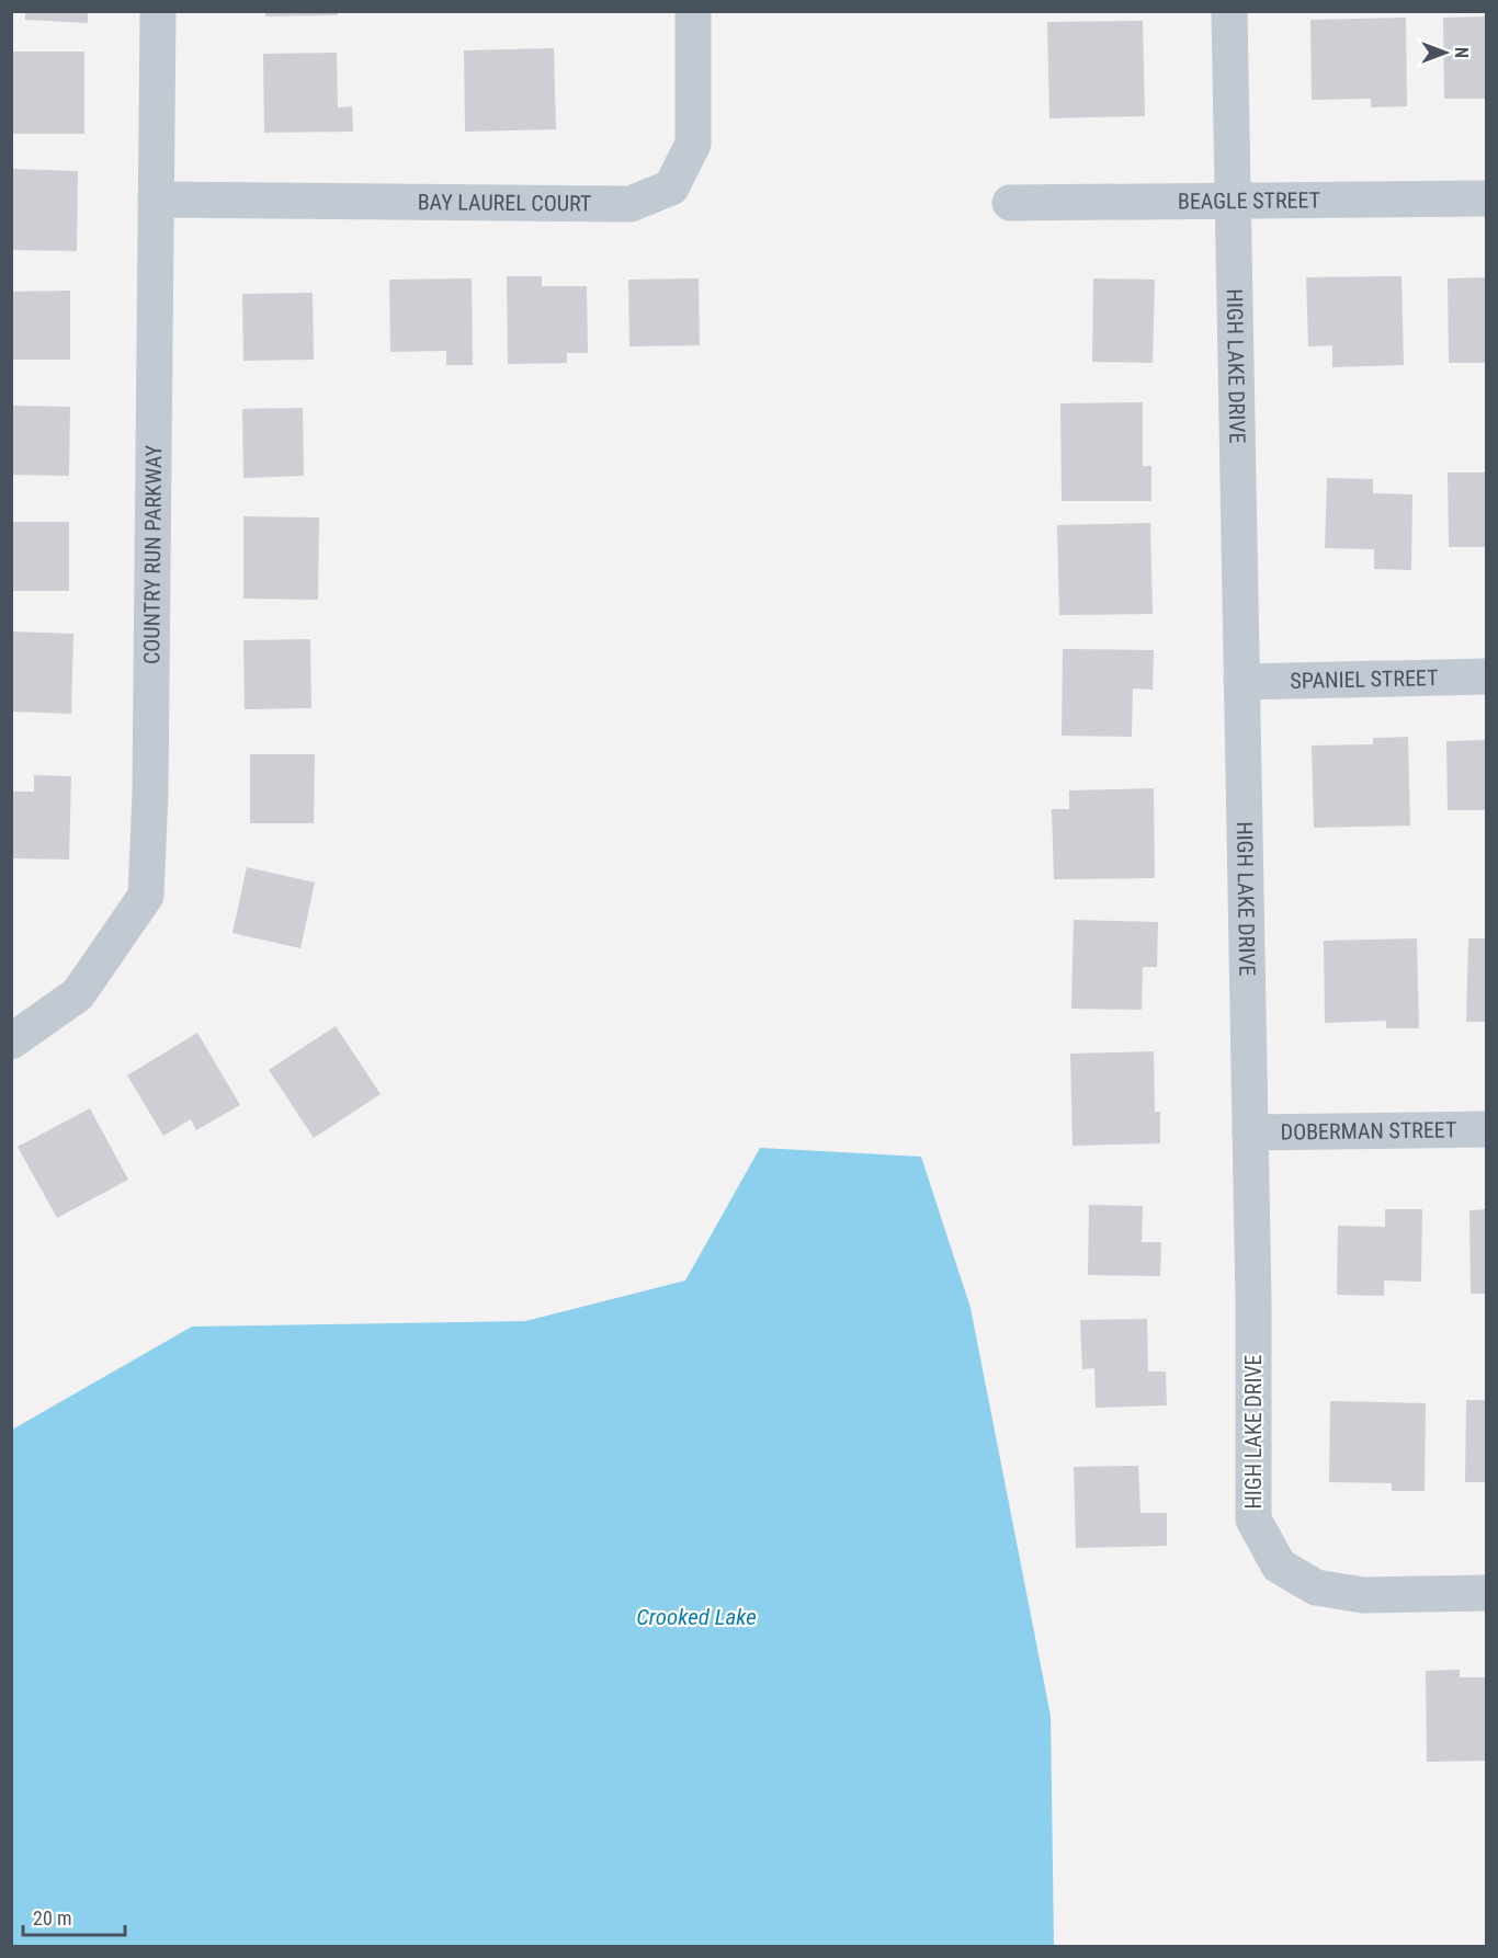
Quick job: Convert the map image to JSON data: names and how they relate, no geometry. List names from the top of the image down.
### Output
{
  "streets": {
    "street": [
      "BEAGLE STREET",
      "BAY LAUREL COURT",
      "HIGH LAKE DRIVE",
      "COUNTRY RUN PARKWAY",
      "SPANIEL STREET",
      "DOBERMAN STREET"
    ]
  },
  "crossings": [
    ["BEAGLE STREET", "HIGH LAKE DRIVE"],
    ["BAY LAUREL COURT", "COUNTRY RUN PARKWAY"],
    ["HIGH LAKE DRIVE", "SPANIEL STREET"],
    ["HIGH LAKE DRIVE", "DOBERMAN STREET"]
  ],
  "water": ["Crooked Lake"],
  "scale_bar": "20 m",
  "north": "right"
}
